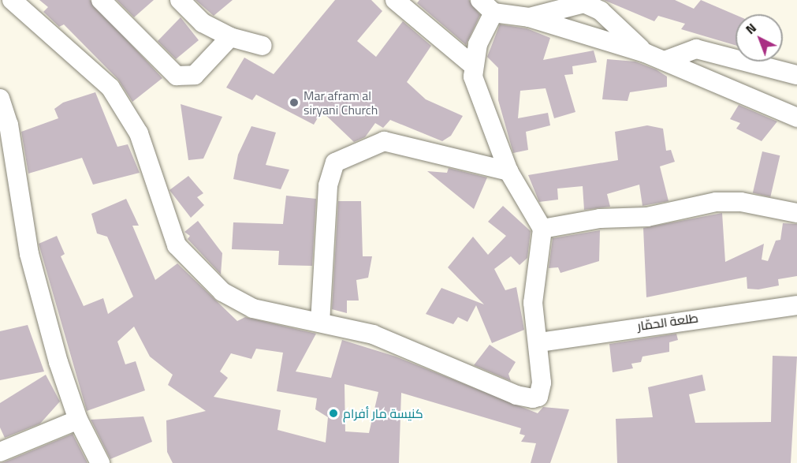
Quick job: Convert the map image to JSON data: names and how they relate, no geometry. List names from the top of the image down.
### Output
{
  "streets": {
    "street": ["طلعة الحمّار"]
  },
  "places": ["Mar afram al siryani Church", "كنيسة مار أفرام"],
  "north": "top left"
}
